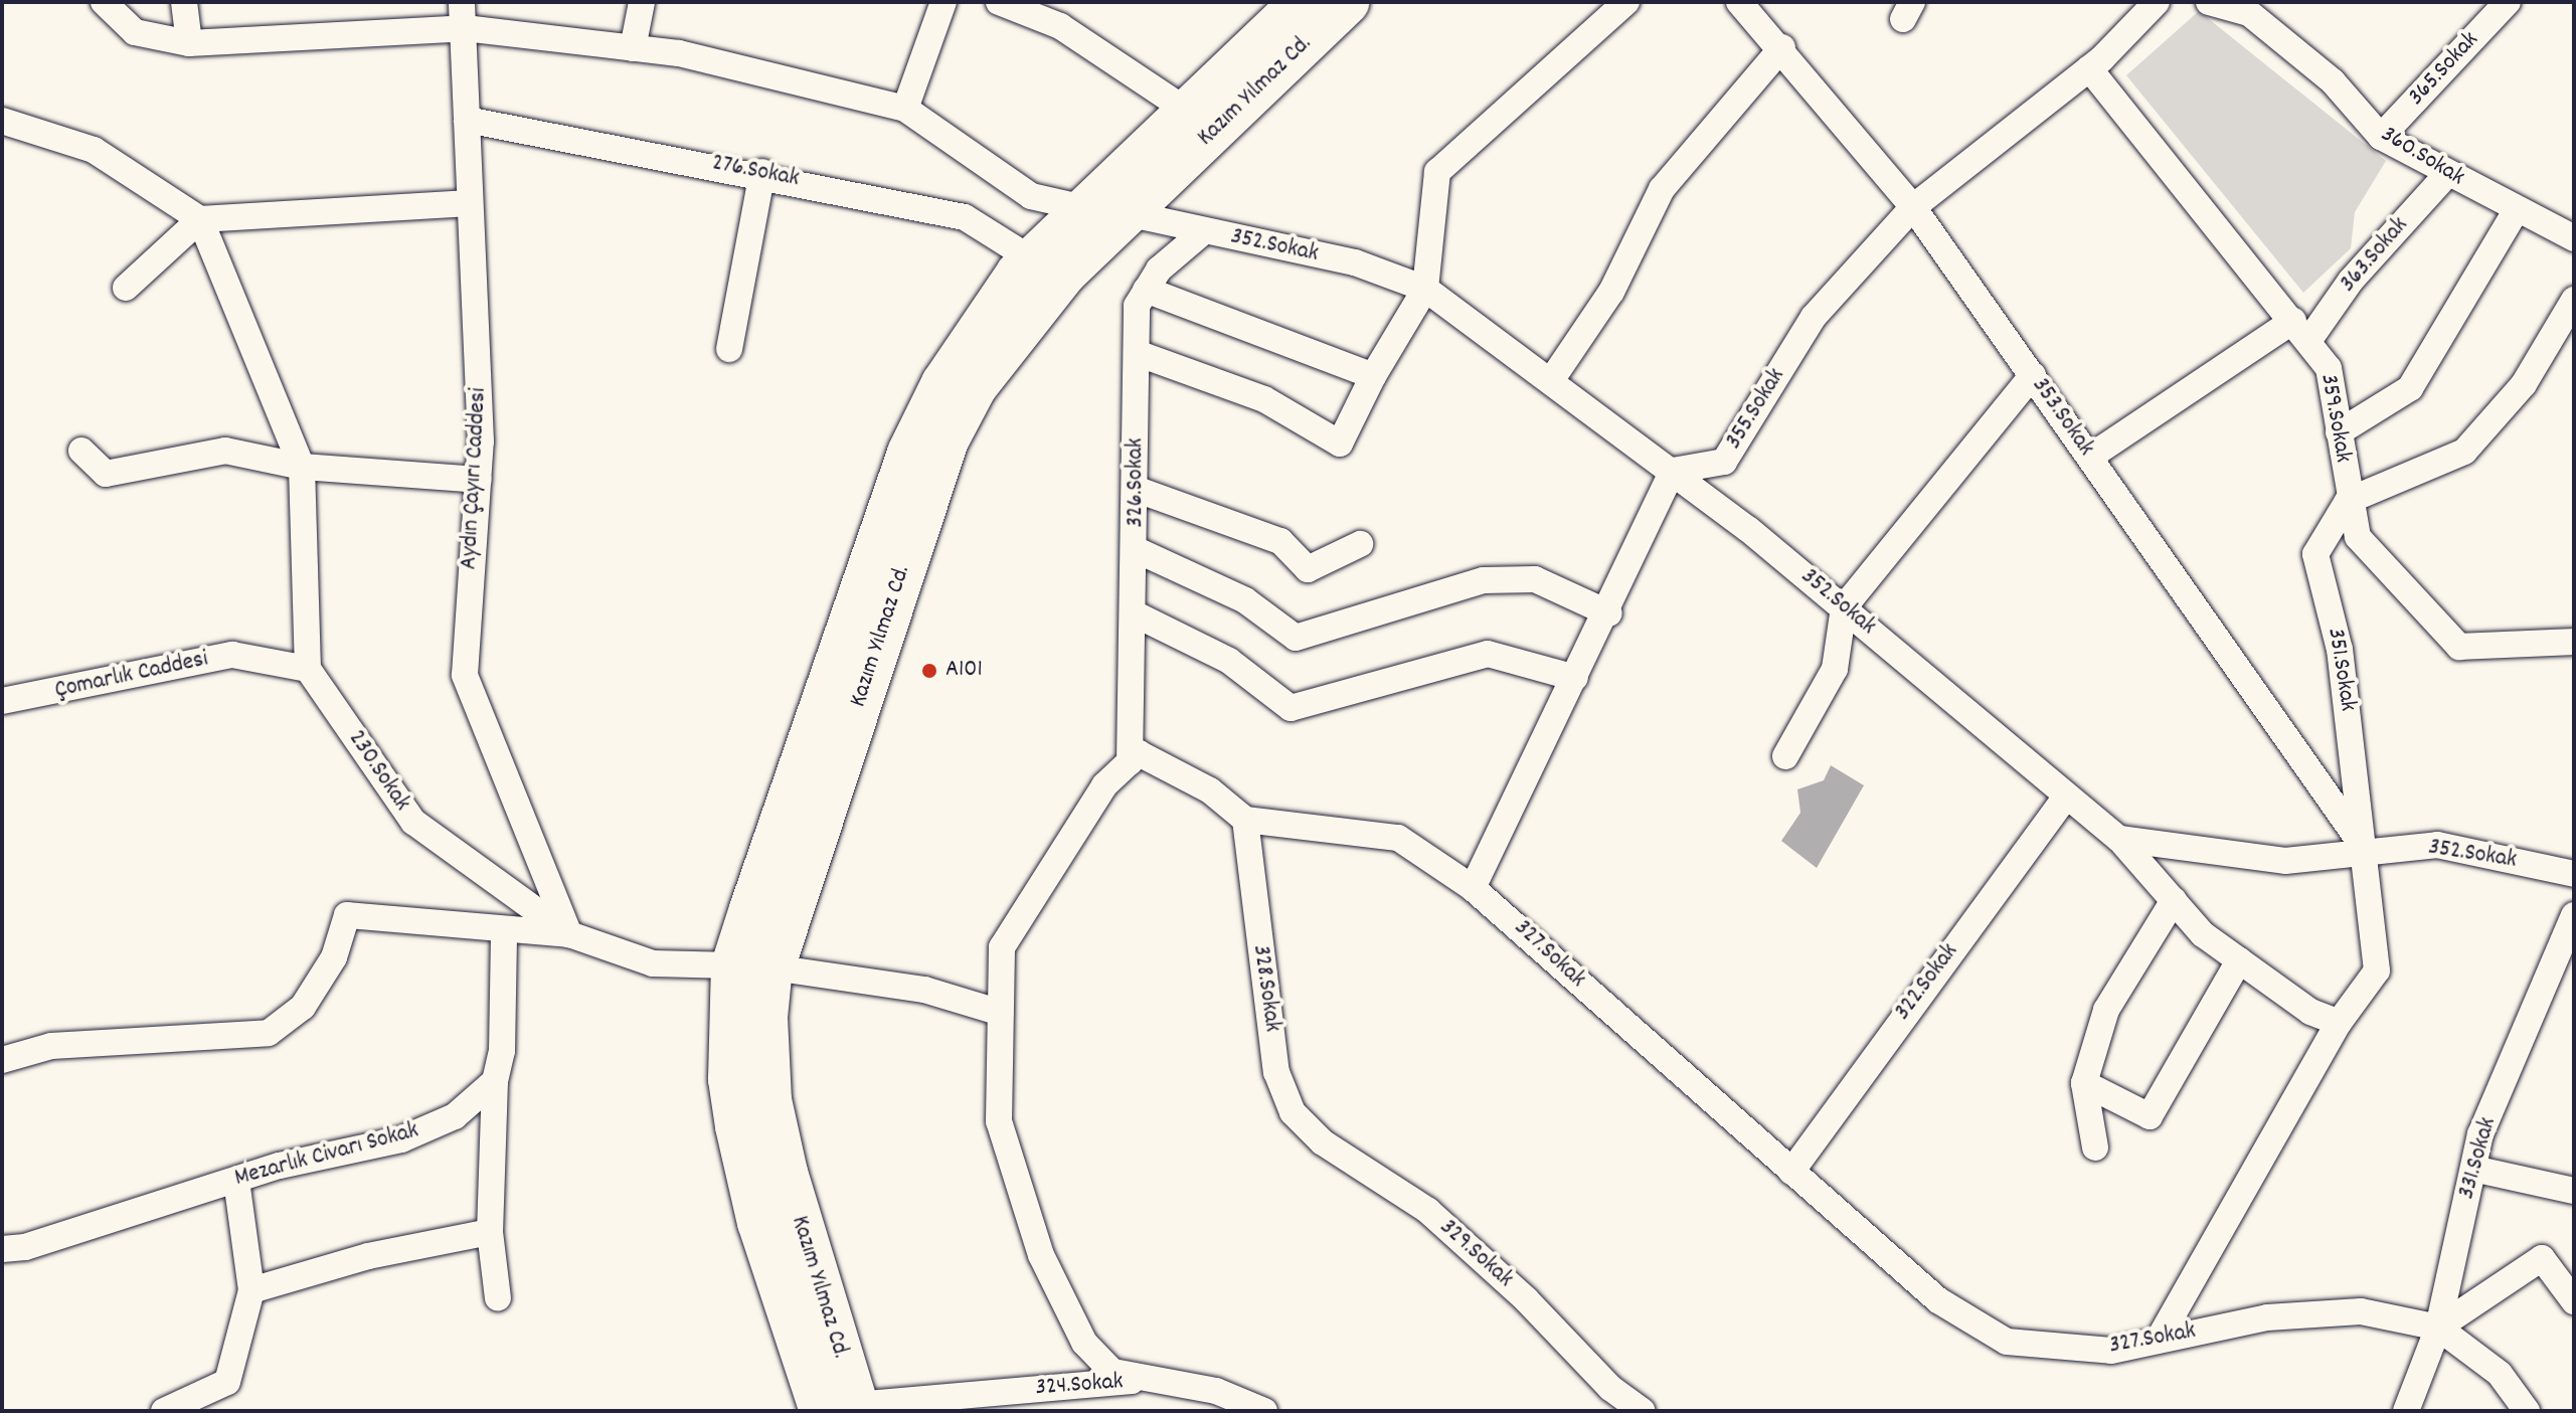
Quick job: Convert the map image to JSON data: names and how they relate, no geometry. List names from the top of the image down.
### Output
{
  "streets": {
    "highway": ["Kazım Yılmaz Cd."],
    "street": [
      "365.Sokak",
      "360.Sokak",
      "276.Sokak",
      "352.Sokak",
      "363.Sokak",
      "355.Sokak",
      "353.Sokak",
      "359.Sokak",
      "Aydın Çayırı Caddesi",
      "326.Sokak",
      "351.Sokak",
      "Çomarlık Caddesi",
      "230.Sokak",
      "327.Sokak",
      "322.Sokak",
      "328.Sokak",
      "Mezarlık Civarı Sokak",
      "331.Sokak",
      "329.Sokak",
      "324.Sokak"
    ]
  },
  "crossings": [
    ["365.Sokak", "360.Sokak"],
    ["Kazım Yılmaz Cd.", "276.Sokak"],
    ["Kazım Yılmaz Cd.", "352.Sokak"],
    ["Kazım Yılmaz Cd.", "230.Sokak"],
    ["Kazım Yılmaz Cd.", "324.Sokak"],
    ["360.Sokak", "363.Sokak"],
    ["276.Sokak", "Aydın Çayırı Caddesi"],
    ["352.Sokak", "355.Sokak"],
    ["352.Sokak", "353.Sokak"],
    ["352.Sokak", "326.Sokak"],
    ["352.Sokak", "351.Sokak"],
    ["352.Sokak", "322.Sokak"],
    ["363.Sokak", "359.Sokak"],
    ["355.Sokak", "353.Sokak"],
    ["355.Sokak", "359.Sokak"],
    ["353.Sokak", "351.Sokak"],
    ["359.Sokak", "351.Sokak"],
    ["Aydın Çayırı Caddesi", "230.Sokak"],
    ["351.Sokak", "327.Sokak"],
    ["Çomarlık Caddesi", "230.Sokak"],
    ["327.Sokak", "322.Sokak"],
    ["327.Sokak", "328.Sokak"],
    ["327.Sokak", "331.Sokak"],
    ["328.Sokak", "329.Sokak"]
  ],
  "places": ["A101"]
}
